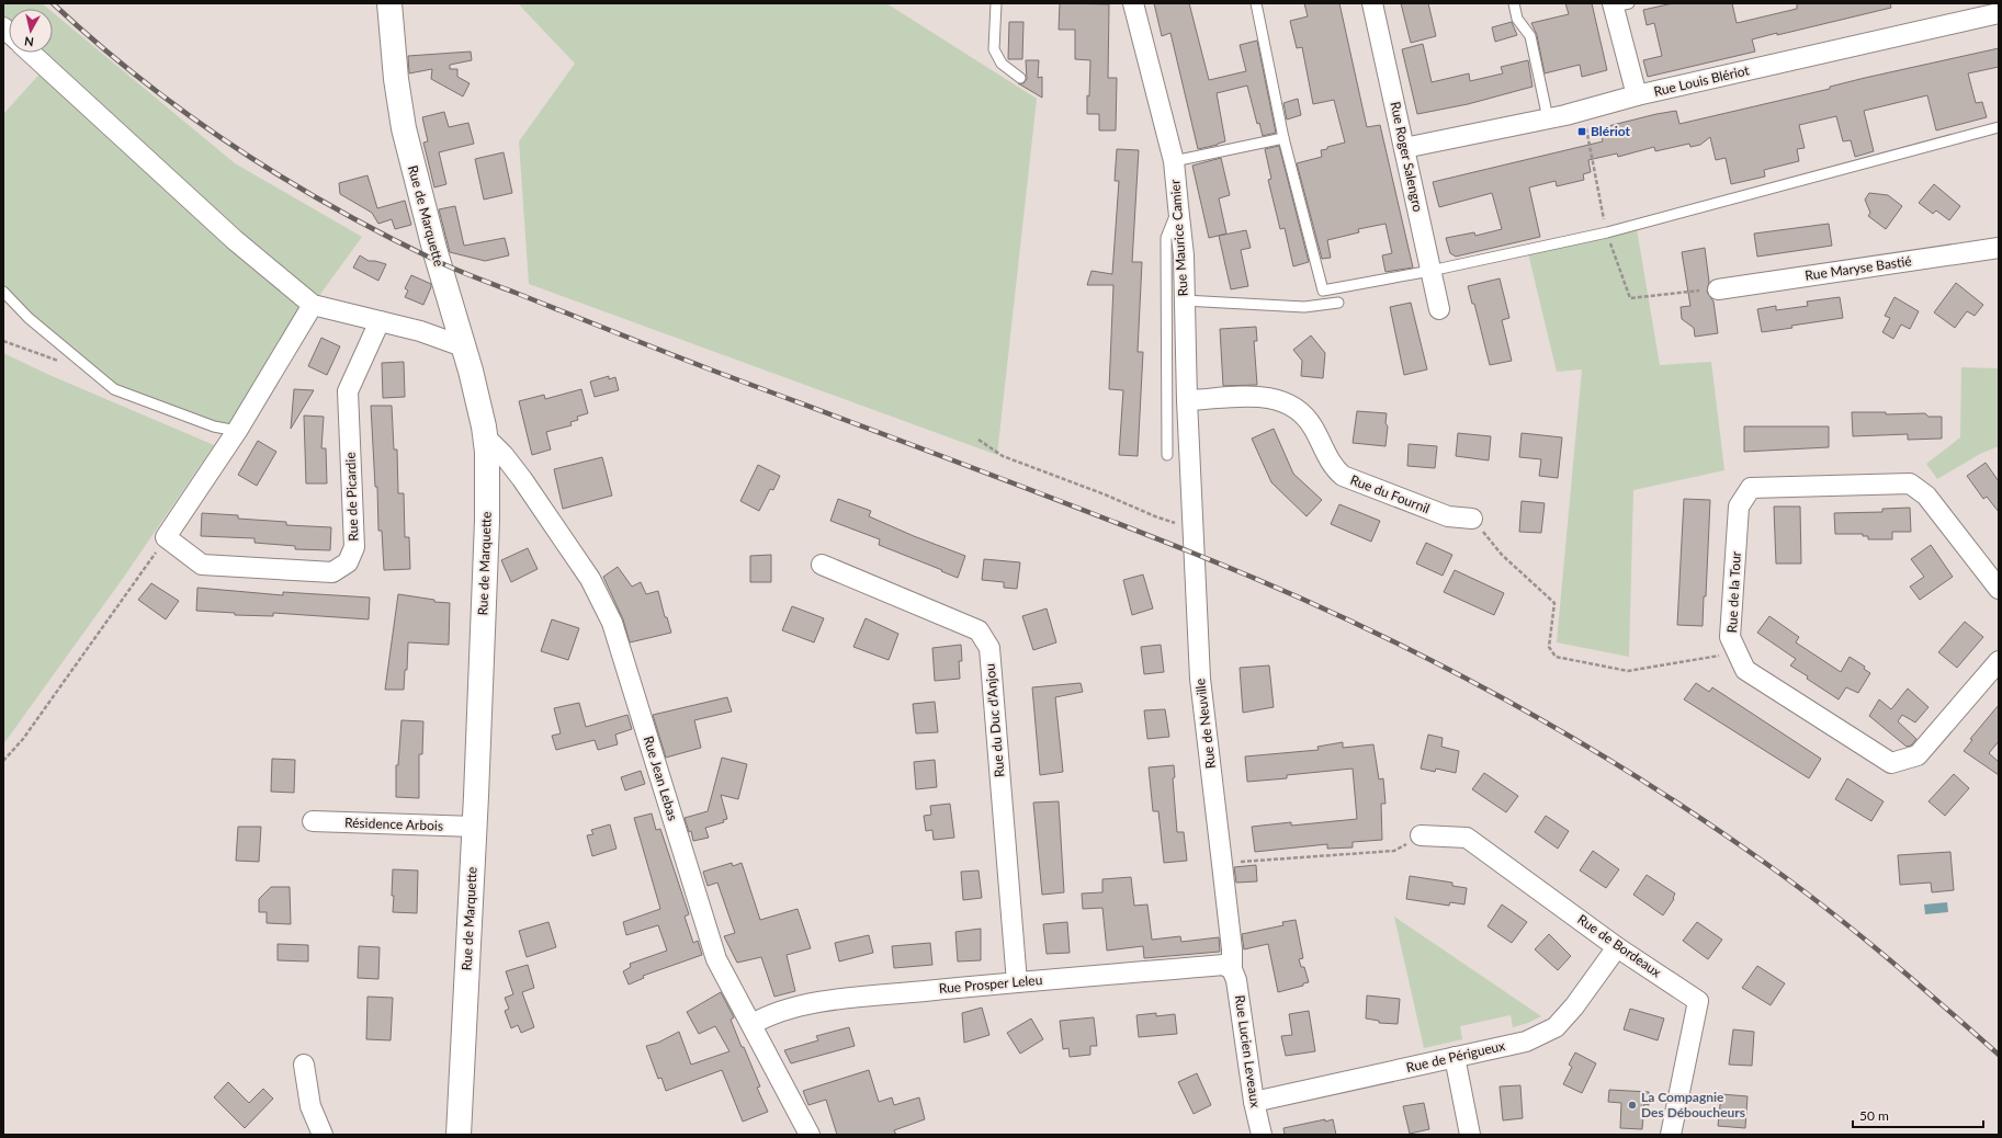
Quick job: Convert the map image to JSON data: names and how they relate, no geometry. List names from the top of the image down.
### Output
{
  "streets": {
    "street": [
      "Rue Louis Blériot",
      "Rue Roger Salengro",
      "Rue de Marquette",
      "Rue Maurice Camier",
      "Rue Maryse Bastié",
      "Rue du Fournil",
      "Rue de Picardie",
      "Rue de la Tour",
      "Rue du Duc d'Anjou",
      "Rue de Neuville",
      "Rue Jean Lebas",
      "Résidence Arbois",
      "Rue de Bordeaux",
      "Rue Prosper Leleu",
      "Rue Lucien Leveaux",
      "Rue de Périgueux"
    ]
  },
  "crossings": [
    ["Rue Louis Blériot", "Rue Roger Salengro"],
    ["Rue de Marquette", "Rue Jean Lebas"],
    ["Rue de Marquette", "Résidence Arbois"],
    ["Rue Maurice Camier", "Rue du Fournil"],
    ["Rue Maurice Camier", "Rue de Neuville"],
    ["Rue du Duc d'Anjou", "Rue Prosper Leleu"],
    ["Rue de Neuville", "Rue Prosper Leleu"],
    ["Rue de Neuville", "Rue Lucien Leveaux"],
    ["Rue Jean Lebas", "Rue Prosper Leleu"],
    ["Rue de Bordeaux", "Rue de Périgueux"],
    ["Rue Prosper Leleu", "Rue Lucien Leveaux"],
    ["Rue Lucien Leveaux", "Rue de Périgueux"]
  ],
  "places": {
    "transit": ["Blériot"],
    "other": ["La Compagnie Des Déboucheurs"]
  },
  "scale_bar": "50 m",
  "north": "bottom"
}
